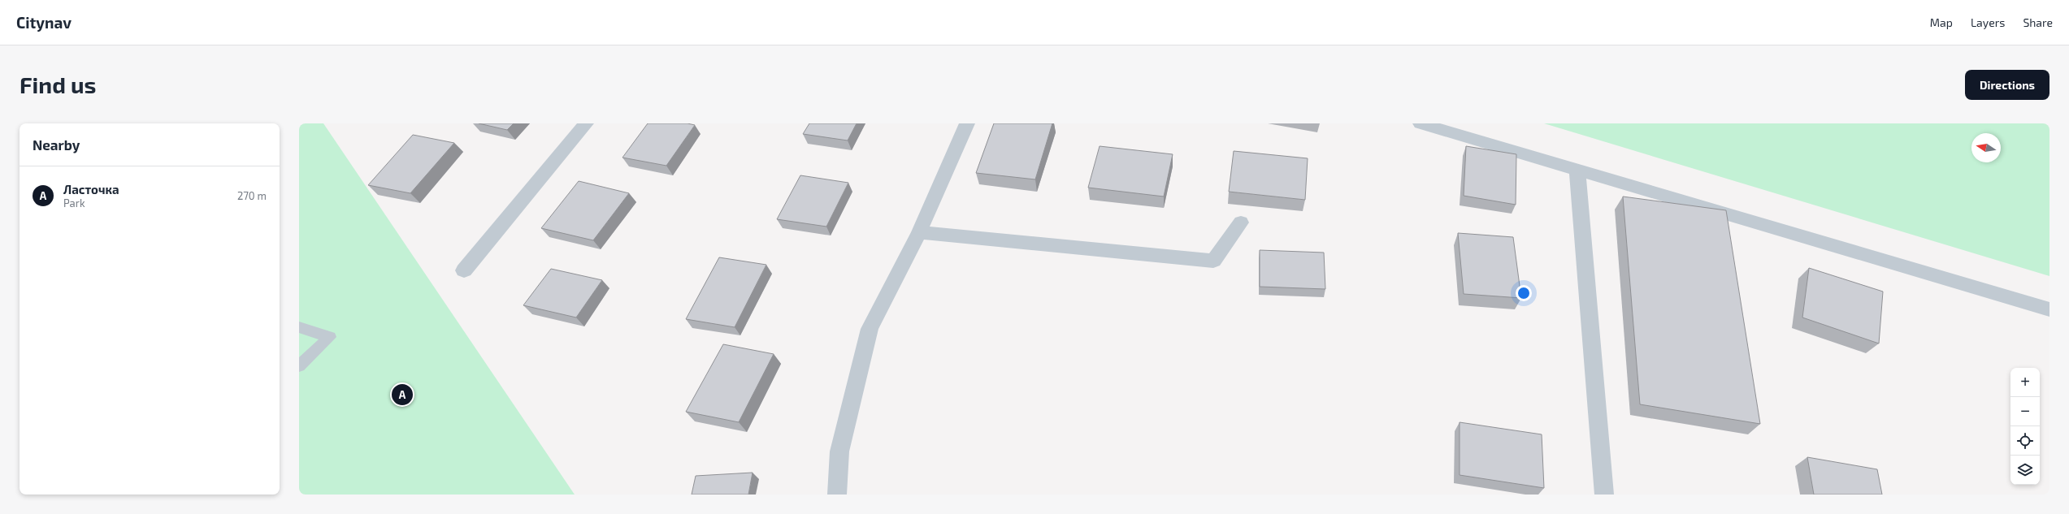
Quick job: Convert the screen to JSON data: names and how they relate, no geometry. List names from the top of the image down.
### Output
{
  "north": "left",
  "page": {
    "header": "Citynav",
    "nav": ["Map", "Layers", "Share"],
    "buttons": "Directions",
    "title": "Find us",
    "heading": "Nearby",
    "list": [
      {
        "mark": "A",
        "name": "Ласточка",
        "note": "Park",
        "value": "270 m"
      }
    ],
    "map_buttons": ["+", "−"],
    "pins": "A"
  }
}
